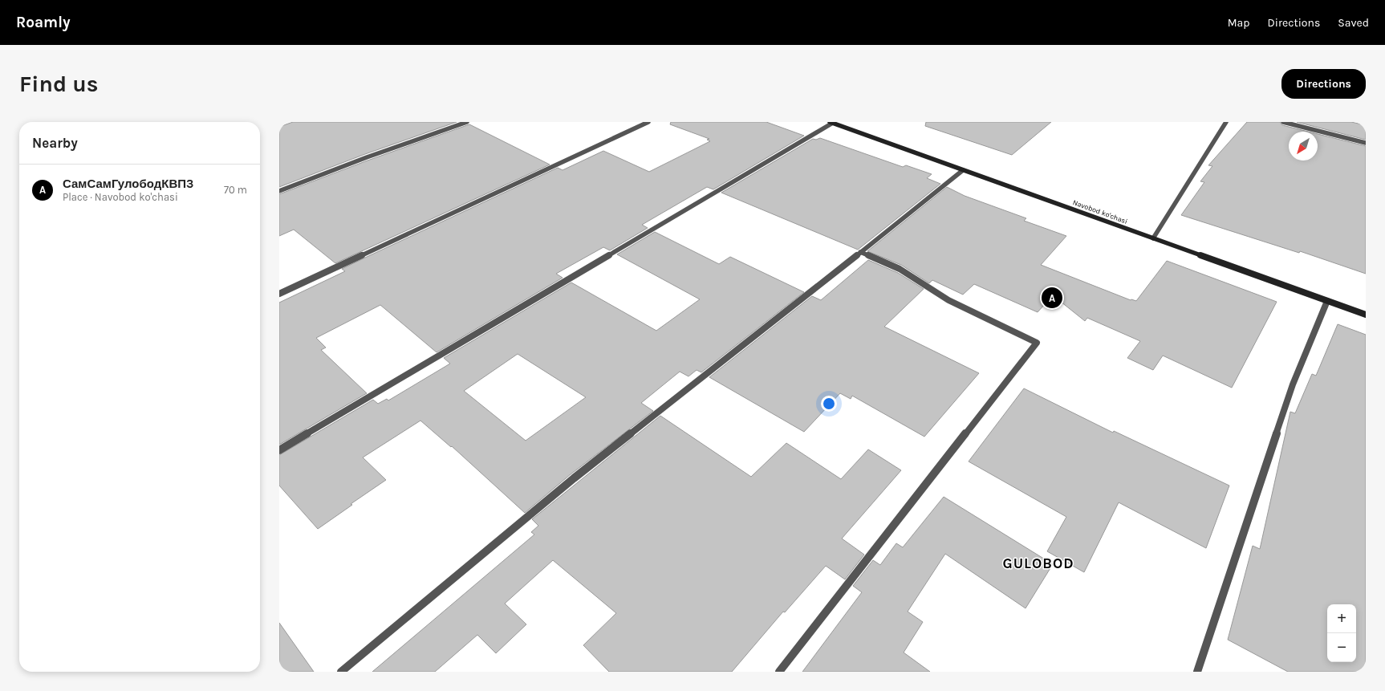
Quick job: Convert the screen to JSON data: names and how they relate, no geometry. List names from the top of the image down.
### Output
{
  "streets": {
    "street": ["Navobod ko'chasi"]
  },
  "districts": ["GULOBOD"],
  "north": "bottom left",
  "page": {
    "header": "Roamly",
    "nav": ["Map", "Directions", "Saved"],
    "buttons": "Directions",
    "title": "Find us",
    "heading": "Nearby",
    "list": [
      {
        "mark": "A",
        "name": "СамСамГулободКВП3",
        "note": "Place · Navobod ko'chasi",
        "value": "70 m"
      }
    ],
    "pins": "A",
    "map_buttons": ["+", "−"]
  }
}
